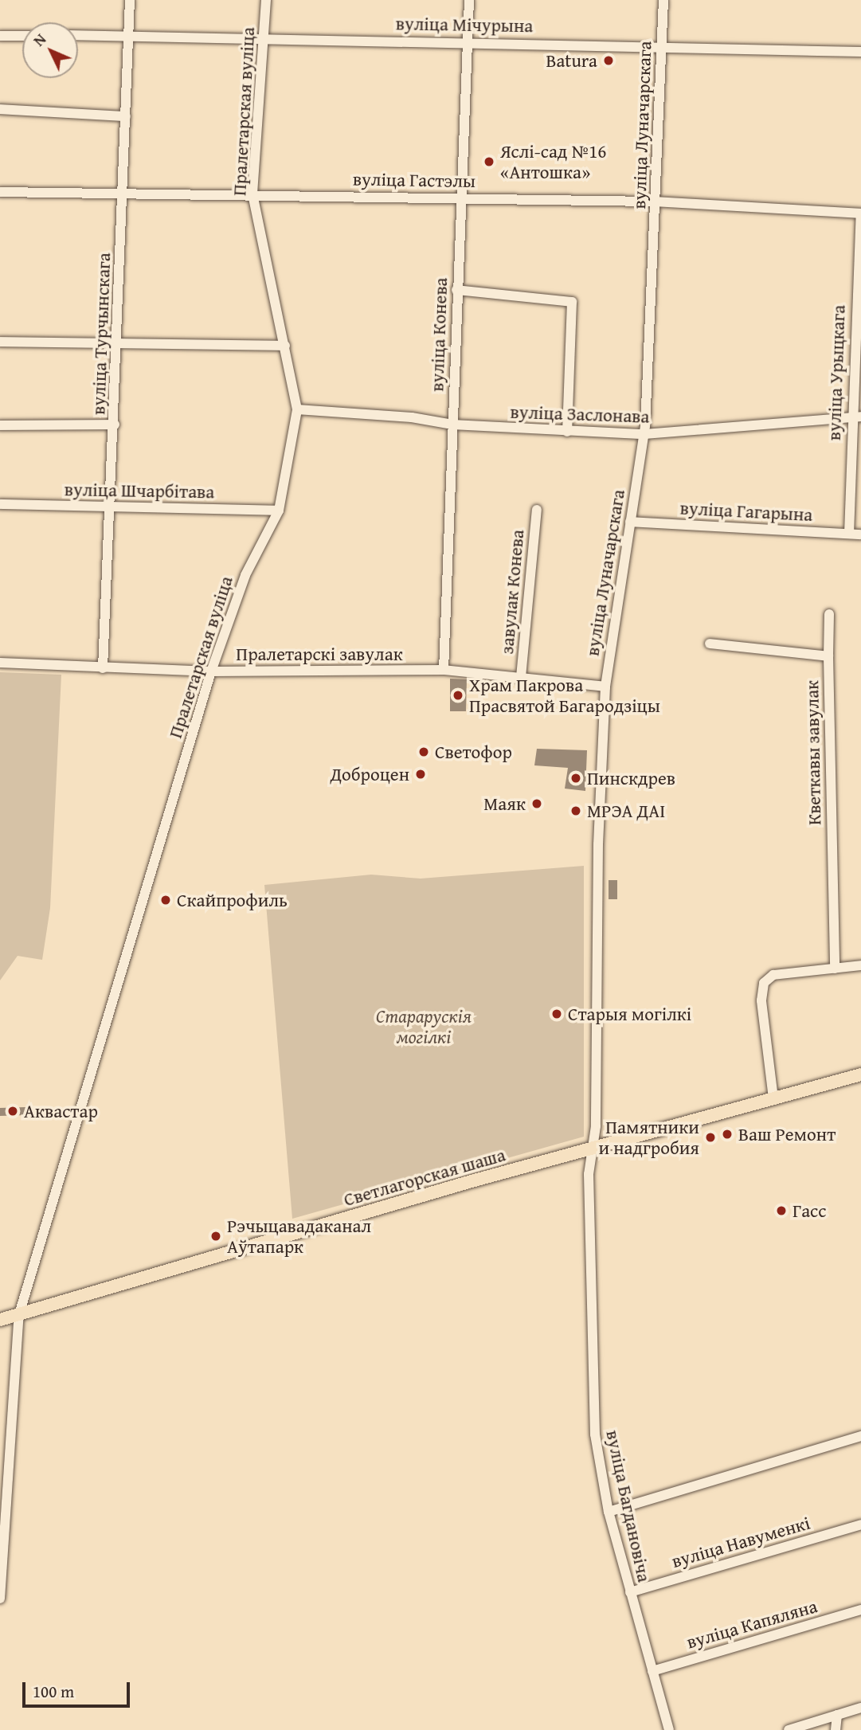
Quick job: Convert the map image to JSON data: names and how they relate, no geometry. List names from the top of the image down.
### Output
{
  "streets": {
    "main road": ["Светлагорская шаша"],
    "street": [
      "вуліца Мічурына",
      "Пралетарская вуліца",
      "вуліца Луначарскага",
      "вуліца Гастэлы",
      "вуліца Турчынскага",
      "вуліца Конева",
      "вуліца Урыцкага",
      "вуліца Заслонава",
      "вуліца Шчарбітава",
      "вуліца Гагарына",
      "завулак Конева",
      "Пралетарскі завулак",
      "Кветкавы завулак",
      "вуліца Багдановіча",
      "вуліца Навуменкі",
      "вуліца Капяляна"
    ]
  },
  "crossings": [
    ["вуліца Мічурына", "Пралетарская вуліца"],
    ["вуліца Мічурына", "вуліца Луначарскага"],
    ["вуліца Мічурына", "вуліца Турчынскага"],
    ["вуліца Мічурына", "вуліца Конева"],
    ["Пралетарская вуліца", "вуліца Гастэлы"],
    ["Пралетарская вуліца", "вуліца Заслонава"],
    ["Пралетарская вуліца", "вуліца Шчарбітава"],
    ["Пралетарская вуліца", "Пралетарскі завулак"],
    ["Пралетарская вуліца", "Светлагорская шаша"],
    ["вуліца Луначарскага", "вуліца Гастэлы"],
    ["вуліца Луначарскага", "вуліца Заслонава"],
    ["вуліца Луначарскага", "вуліца Гагарына"],
    ["вуліца Луначарскага", "Пралетарскі завулак"],
    ["вуліца Луначарскага", "Светлагорская шаша"],
    ["вуліца Луначарскага", "вуліца Багдановіча"],
    ["вуліца Гастэлы", "вуліца Турчынскага"],
    ["вуліца Гастэлы", "вуліца Конева"],
    ["вуліца Гастэлы", "вуліца Урыцкага"],
    ["вуліца Турчынскага", "вуліца Шчарбітава"],
    ["вуліца Турчынскага", "Пралетарскі завулак"],
    ["вуліца Конева", "вуліца Заслонава"],
    ["вуліца Конева", "Пралетарскі завулак"],
    ["вуліца Урыцкага", "вуліца Заслонава"],
    ["вуліца Урыцкага", "вуліца Гагарына"],
    ["завулак Конева", "Пралетарскі завулак"],
    ["Светлагорская шаша", "вуліца Багдановіча"],
    ["вуліца Багдановіча", "вуліца Навуменкі"],
    ["вуліца Багдановіча", "вуліца Капяляна"]
  ],
  "parks": ["Старарускія могілкі"],
  "places": [
    "Batura",
    "Яслі-сад №16 «Антошка»",
    "Храм Пакрова Прасвятой Багародзіцы",
    "Светофор",
    "Доброцен",
    "Пинскдрев",
    "Маяк",
    "МРЭА ДАІ",
    "Скайпрофиль",
    "Старыя могілкі",
    "Аквастар",
    "Ваш Ремонт",
    "Памятники и надгробия",
    "Гасс",
    "Рэчыцавадаканал Аўтапарк"
  ],
  "scale_bar": "100 m",
  "north": "top left"
}
